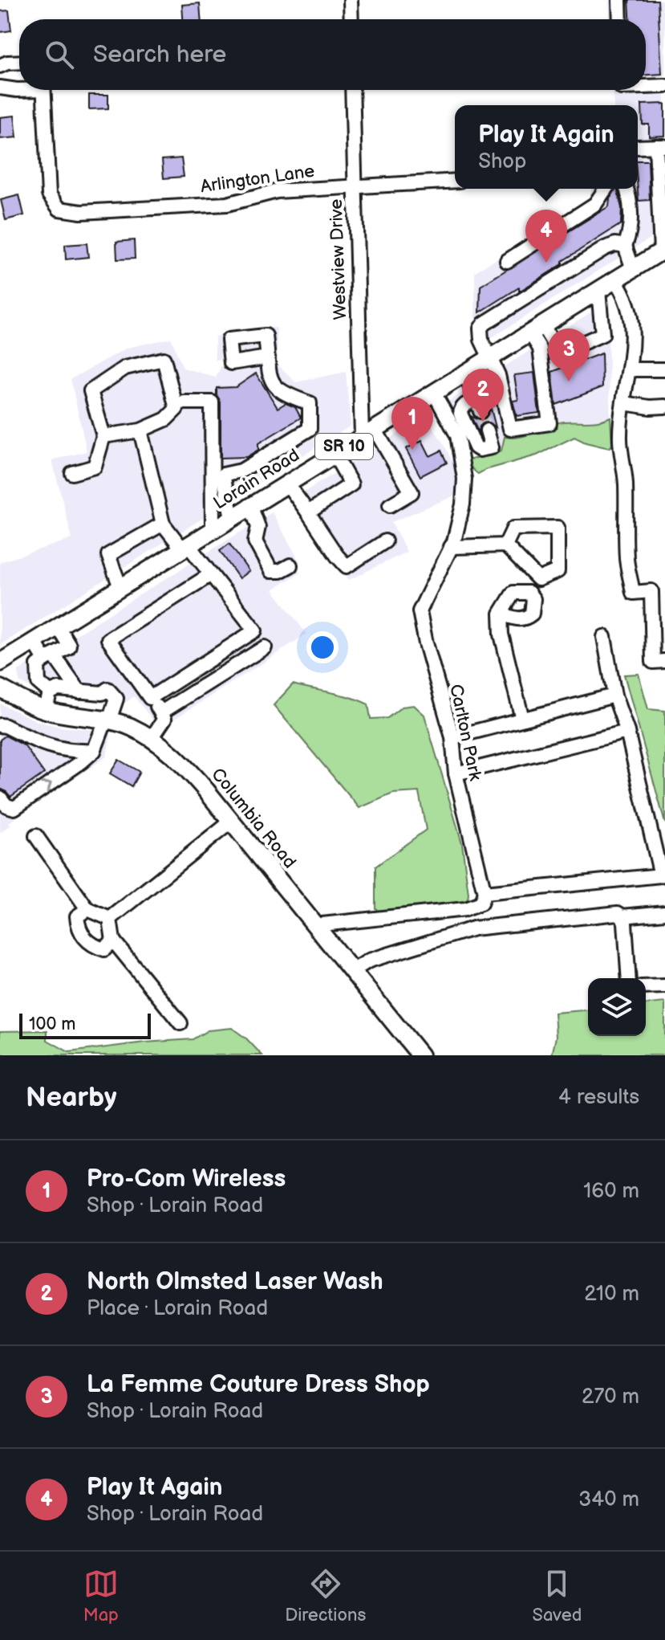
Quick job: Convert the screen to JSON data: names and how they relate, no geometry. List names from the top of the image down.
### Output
{
  "streets": {
    "main road": ["SR 10", "Lorain Road", "Columbia Road"],
    "street": ["Arlington Lane", "Westview Drive", "Carlton Park"]
  },
  "crossings": [
    ["Arlington Lane", "Westview Drive"],
    ["Westview Drive", "Lorain Road"],
    ["Lorain Road", "Carlton Park"]
  ],
  "scale_bar": "100 m",
  "page": {
    "search": "Search here",
    "popup": ["Play It Again", "Shop"],
    "pins": [
      "4",
      "3",
      "2",
      "1"
    ],
    "scale": "100 m",
    "heading": ["Nearby", "4 results"],
    "list": [
      {
        "mark": "1",
        "name": "Pro-Com Wireless",
        "note": "Shop · Lorain Road",
        "value": "160 m"
      },
      {
        "mark": "2",
        "name": "North Olmsted Laser Wash",
        "note": "Place · Lorain Road",
        "value": "210 m"
      },
      {
        "mark": "3",
        "name": "La Femme Couture Dress Shop",
        "note": "Shop · Lorain Road",
        "value": "270 m"
      },
      {
        "mark": "4",
        "name": "Play It Again",
        "note": "Shop · Lorain Road",
        "value": "340 m"
      }
    ],
    "nav": ["Map", "Directions", "Saved"]
  }
}
